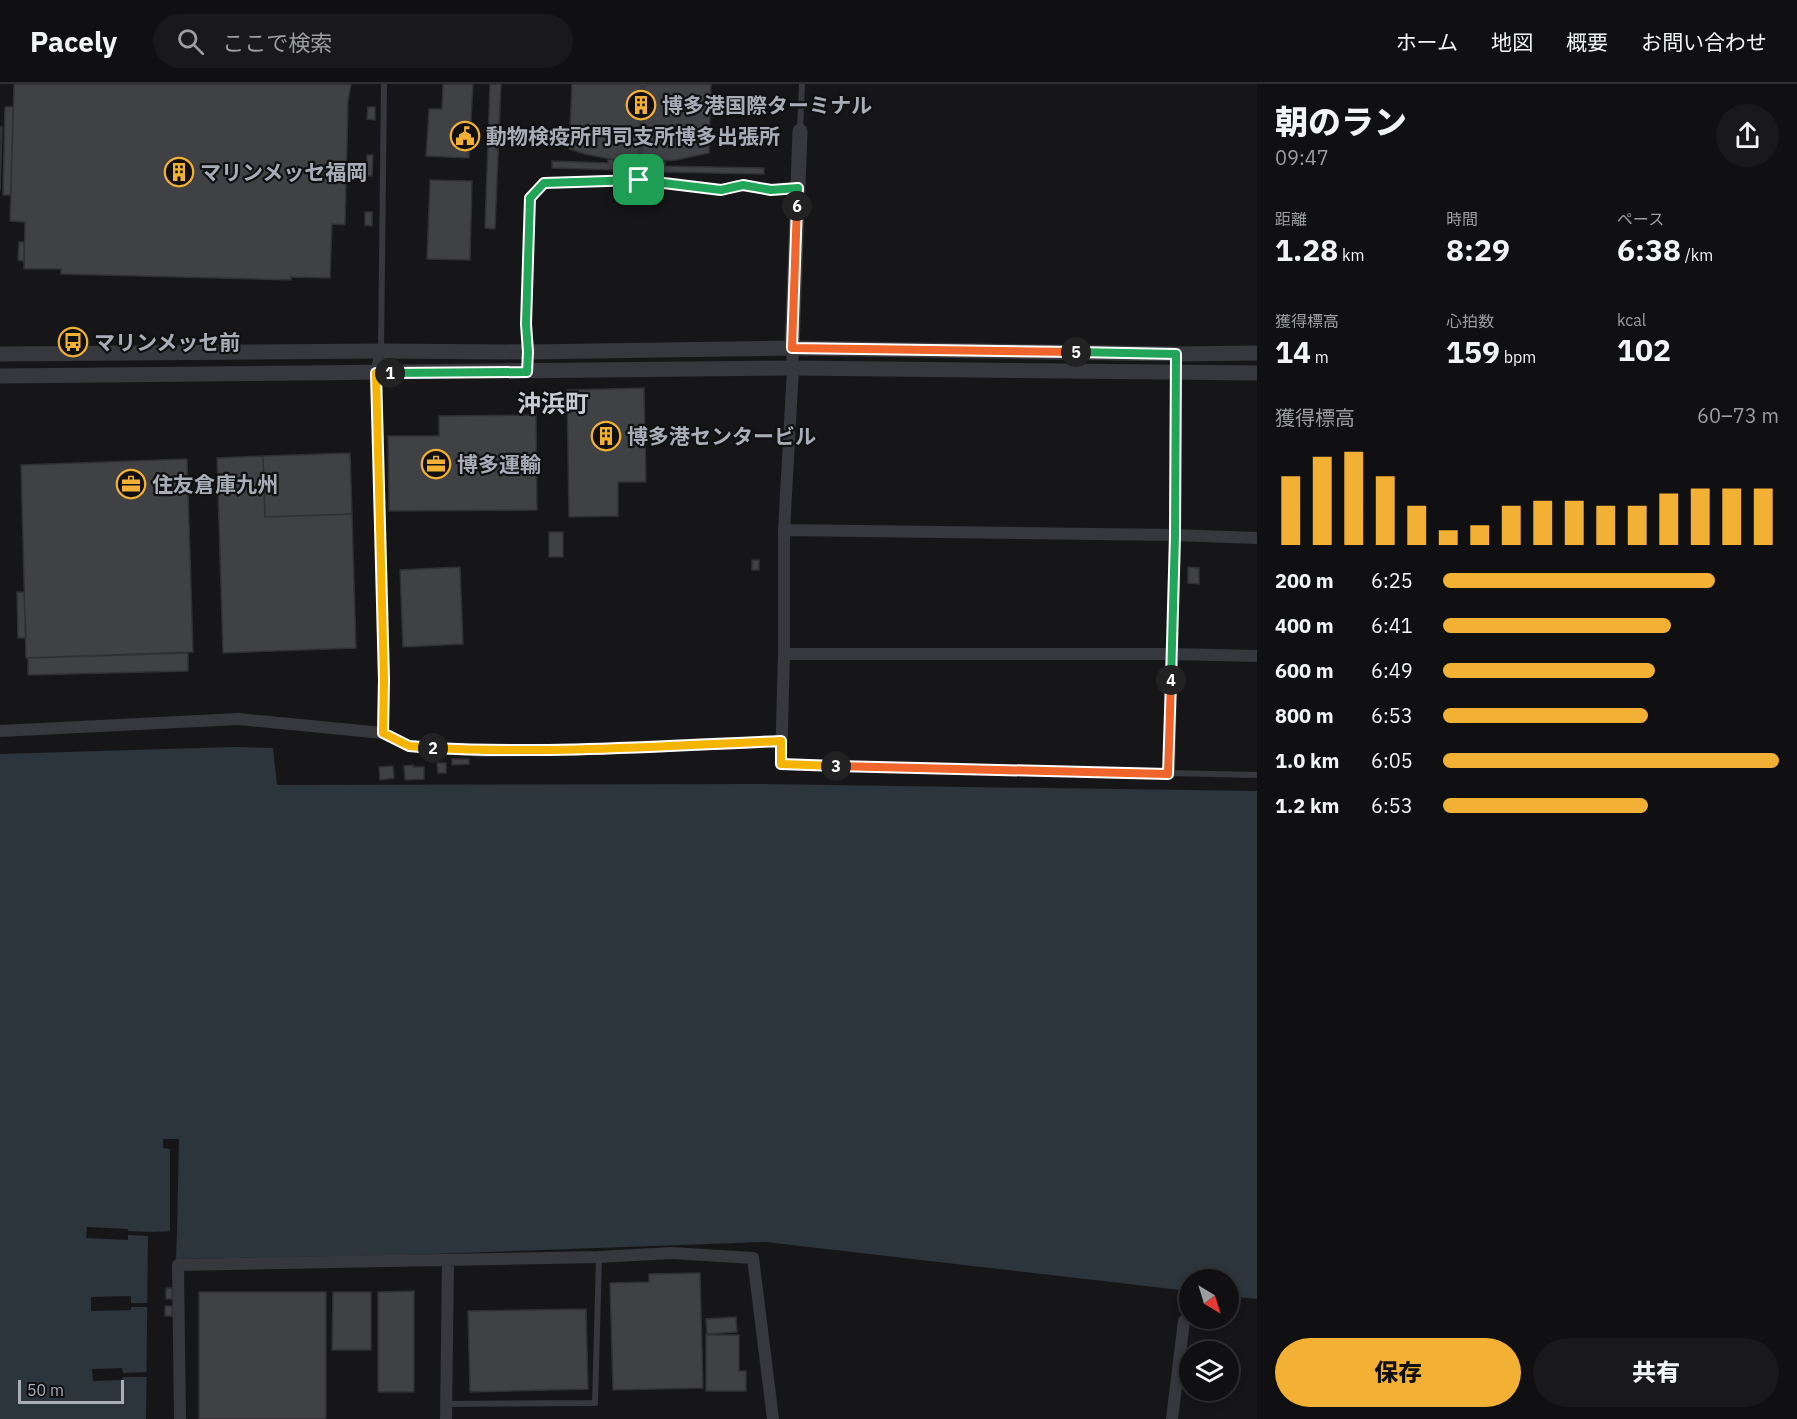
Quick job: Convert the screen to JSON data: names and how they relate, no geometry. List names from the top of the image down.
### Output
{
  "districts": ["沖浜町"],
  "places": {
    "building": ["博多港国際ターミナル", "マリンメッセ福岡", "博多港センタービル"],
    "public building": ["動物検疫所門司支所博多出張所"],
    "bus stop": ["マリンメッセ前"],
    "office": ["博多運輸", "住友倉庫九州"]
  },
  "scale_bar": "50 m",
  "north": "bottom right",
  "page": {
    "header": "Pacely",
    "search": "ここで検索",
    "nav": [
      "ホーム",
      "地図",
      "概要",
      "お問い合わせ"
    ],
    "heading": ["朝のラン", "09:47"],
    "stats": [
      ["距離", "1.28 km"],
      ["時間", "8:29"],
      ["ペース", "6:38 /km"],
      ["獲得標高", "14 m"],
      ["心拍数", "159 bpm"],
      ["kcal", "102"]
    ],
    "pins": [
      "6",
      "5",
      "1",
      "4",
      "2",
      "3"
    ],
    "chart": ["獲得標高", "60–73 m"],
    "list": [
      {
        "name": "200 m",
        "note": "6:25"
      },
      {
        "name": "400 m",
        "note": "6:41"
      },
      {
        "name": "600 m",
        "note": "6:49"
      },
      {
        "name": "800 m",
        "note": "6:53"
      },
      {
        "name": "1.0 km",
        "note": "6:05"
      },
      {
        "name": "1.2 km",
        "note": "6:53"
      }
    ],
    "buttons": ["保存", "共有"],
    "scale": "50 m"
  }
}
